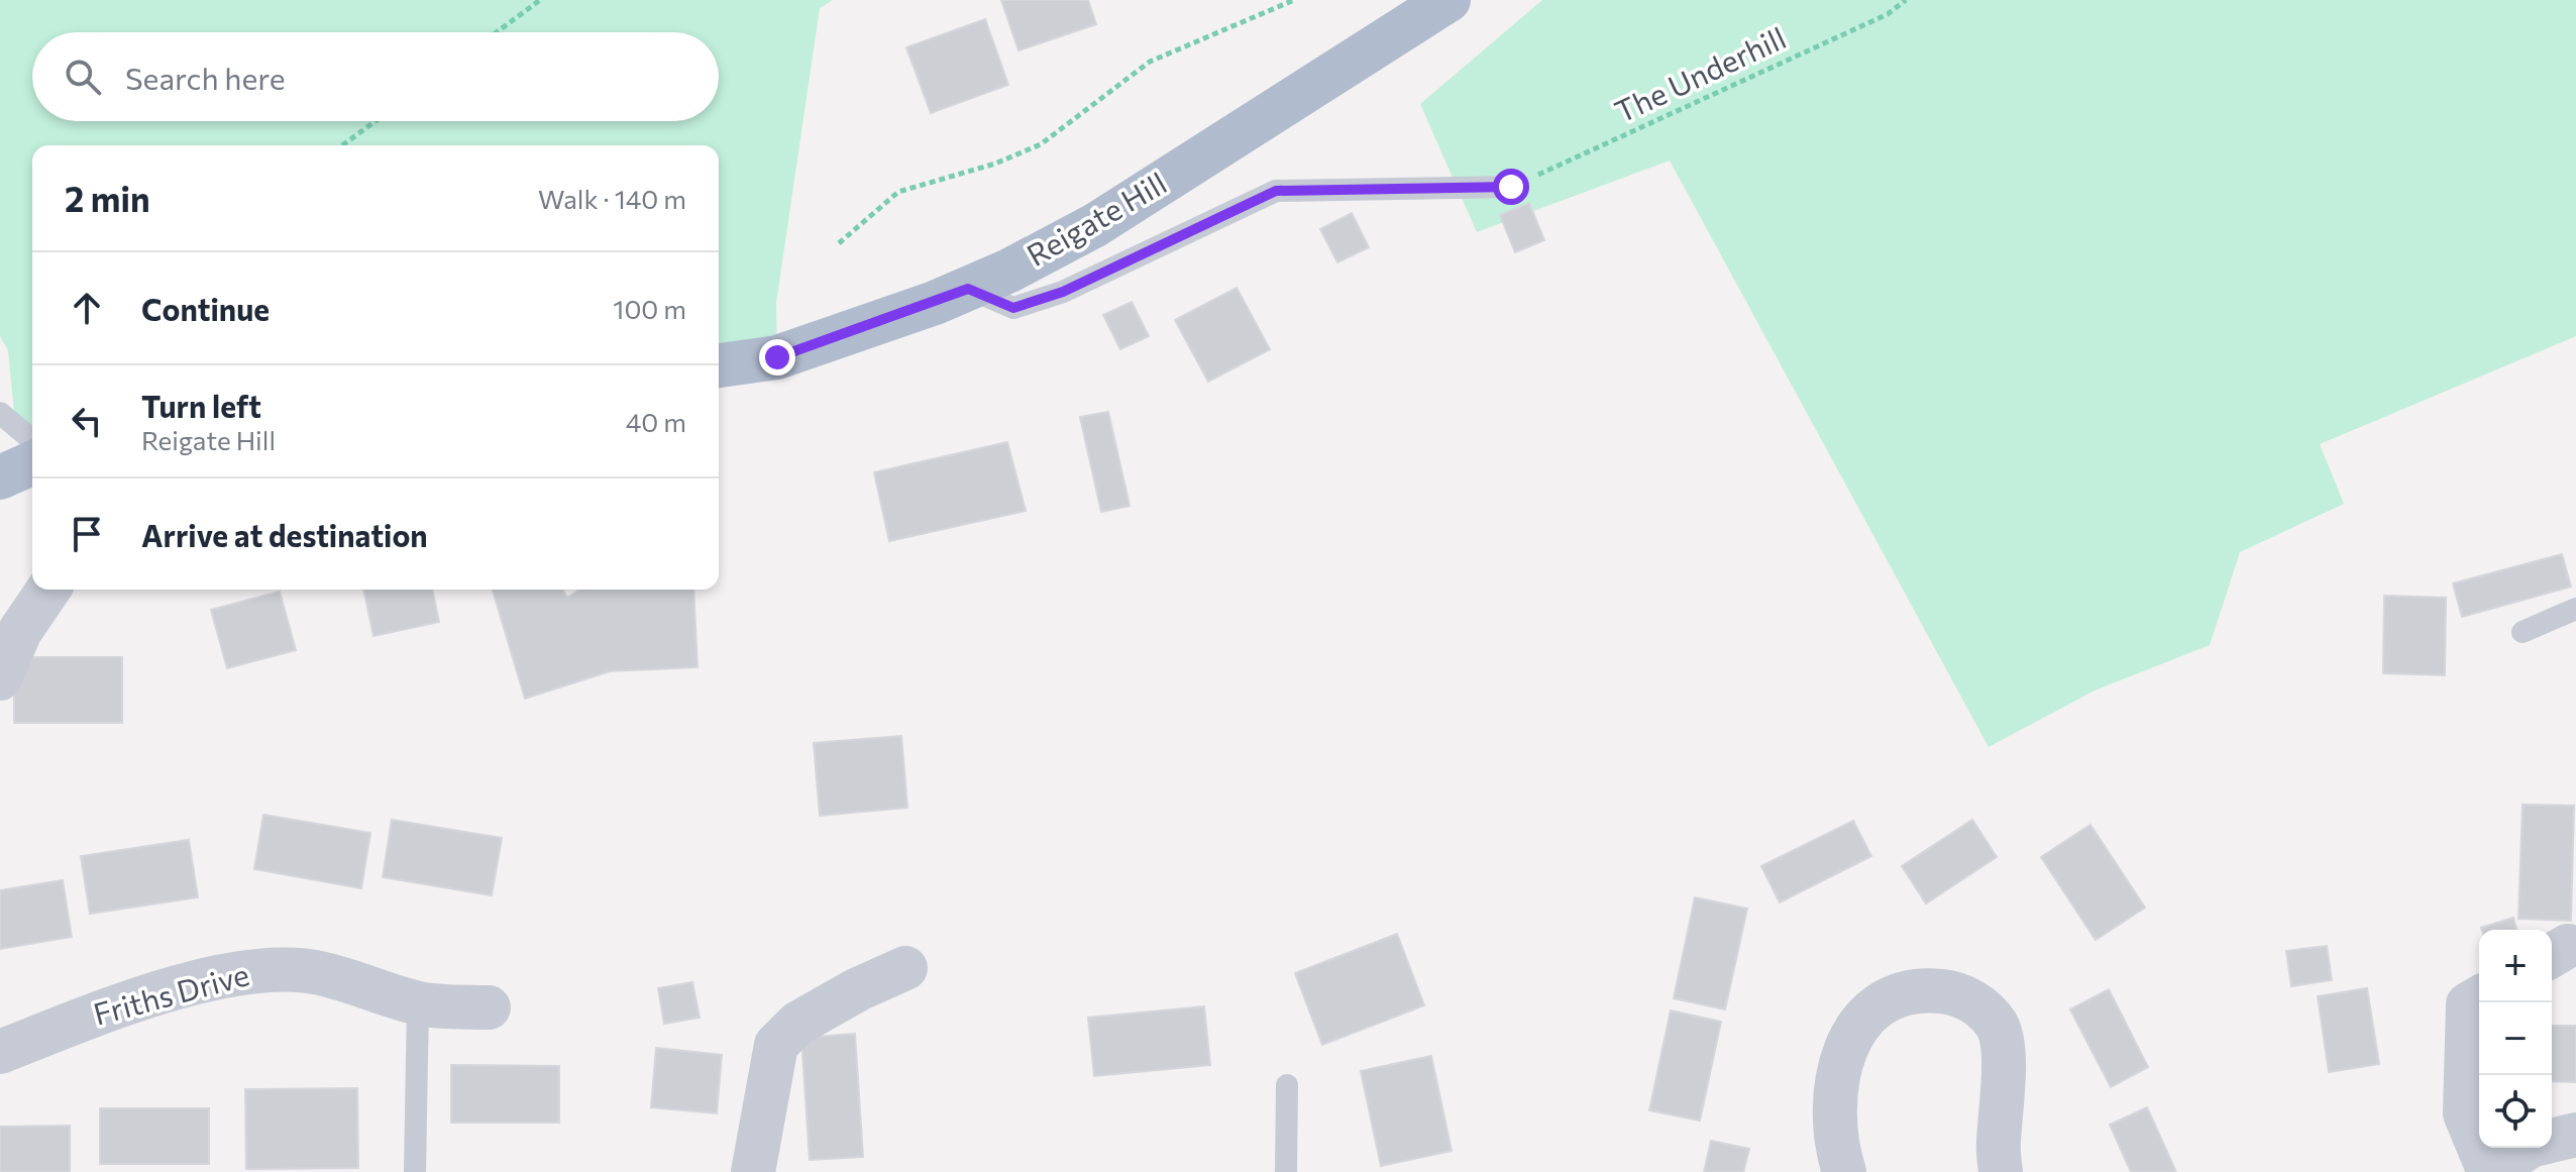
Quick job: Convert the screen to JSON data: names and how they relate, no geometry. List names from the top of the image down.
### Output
{
  "streets": {
    "main road": ["Reigate Hill"],
    "street": ["Friths Drive"],
    "path": ["The Underhill"]
  },
  "page": {
    "search": "Search here",
    "heading": ["2 min", "Walk · 140 m"],
    "list": [
      ["Continue", "100 m"],
      ["Turn left", "Reigate Hill", "40 m"],
      "Arrive at destination"
    ],
    "map_buttons": ["+", "−"]
  }
}
